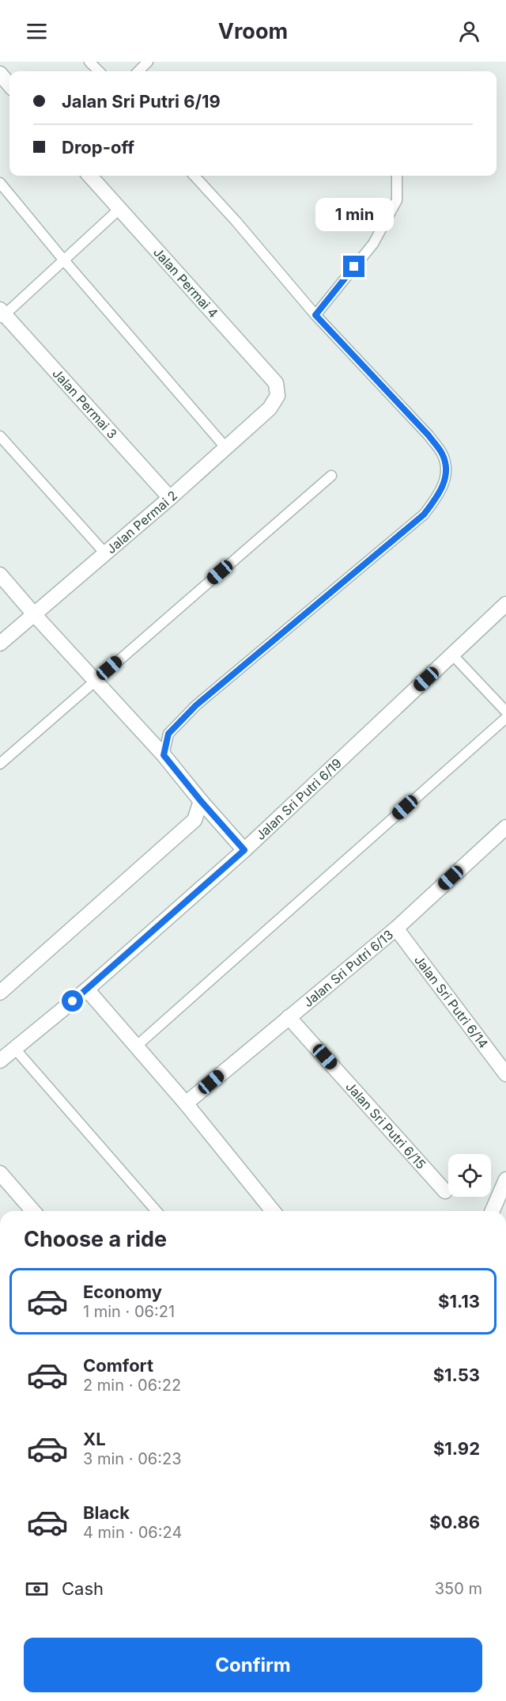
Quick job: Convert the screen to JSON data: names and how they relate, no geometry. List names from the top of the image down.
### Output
{
  "streets": {
    "street": [
      "Jalan Permai 4",
      "Jalan Permai 3",
      "Jalan Permai 2",
      "Jalan Sri Putri 6/19",
      "Jalan Sri Putri 6/13",
      "Jalan Sri Putri 6/14",
      "Jalan Sri Putri 6/15"
    ]
  },
  "crossings": [
    ["Jalan Permai 4", "Jalan Permai 2"],
    ["Jalan Permai 3", "Jalan Permai 2"],
    ["Jalan Sri Putri 6/13", "Jalan Sri Putri 6/14"],
    ["Jalan Sri Putri 6/13", "Jalan Sri Putri 6/15"]
  ],
  "page": {
    "header": "Vroom",
    "banner": ["Jalan Sri Putri 6/19", "Drop-off"],
    "bubble": "1 min",
    "heading": "Choose a ride",
    "list": [
      {
        "name": "Economy",
        "note": "1 min · 06:21",
        "value": "$1.13"
      },
      {
        "name": "Comfort",
        "note": "2 min · 06:22",
        "value": "$1.53"
      },
      {
        "name": "XL",
        "note": "3 min · 06:23",
        "value": "$1.92"
      },
      {
        "name": "Black",
        "note": "4 min · 06:24",
        "value": "$0.86"
      }
    ],
    "pay": ["Cash", "350 m"],
    "buttons": "Confirm"
  }
}
